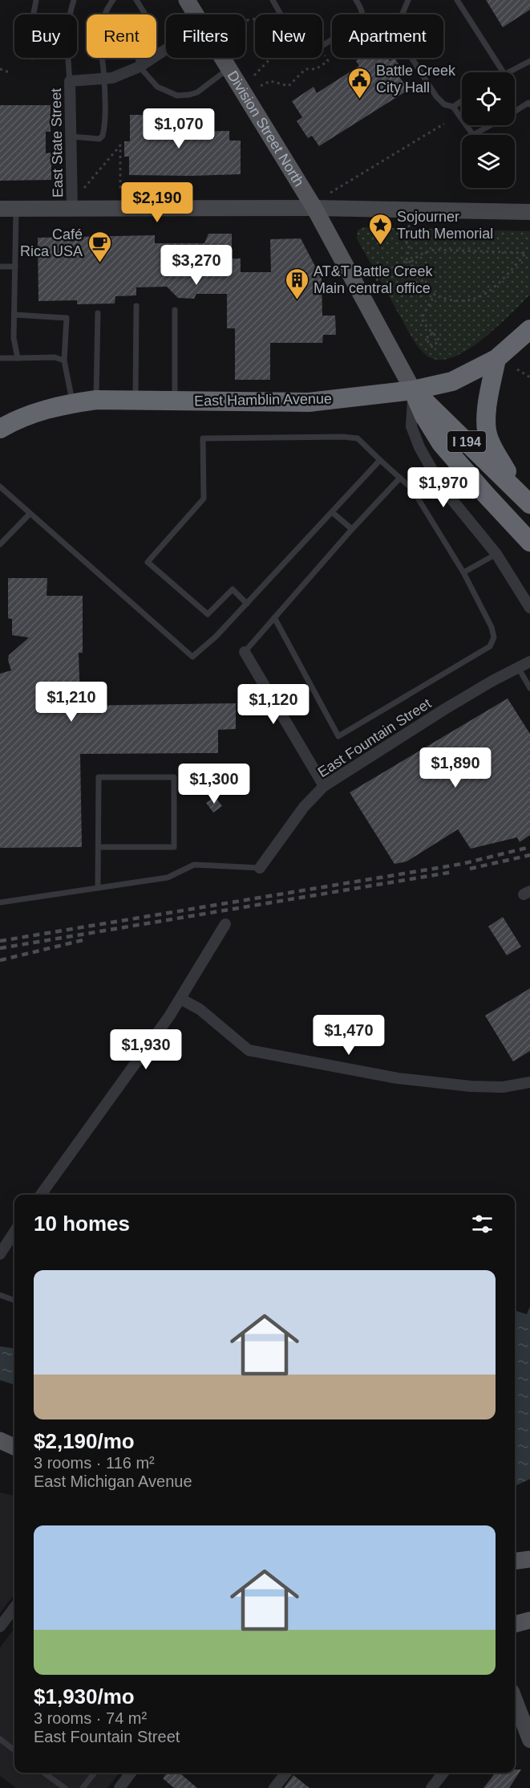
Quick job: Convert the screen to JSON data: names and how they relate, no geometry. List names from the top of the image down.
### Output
{
  "streets": {
    "highway": ["East Hamblin Avenue", "I 194"],
    "main road": ["Division Street North"],
    "street": ["East State Street", "East Fountain Street"]
  },
  "crossings": [
    ["Division Street North", "East Hamblin Avenue"],
    ["Division Street North", "I 194"],
    ["East Hamblin Avenue", "I 194"]
  ],
  "places": {
    "public building": ["Battle Creek City Hall"],
    "place": ["Sojourner Truth Memorial"],
    "cafe": ["Café Rica USA"],
    "building": ["AT&T Battle Creek Main central office"]
  },
  "page": {
    "chip": [
      "Buy",
      "Rent",
      "Filters",
      "New",
      "Apartment"
    ],
    "price": [
      "$1,070",
      "$2,190",
      "$3,270",
      "$1,970",
      "$1,210",
      "$1,120",
      "$1,890",
      "$1,300",
      "$1,470",
      "$1,930"
    ],
    "heading": "10 homes",
    "list": [
      {
        "name": "$2,190/mo",
        "note": "3 rooms · 116 m² · East Michigan Avenue"
      },
      {
        "name": "$1,930/mo",
        "note": "3 rooms · 74 m² · East Fountain Street"
      }
    ]
  }
}
